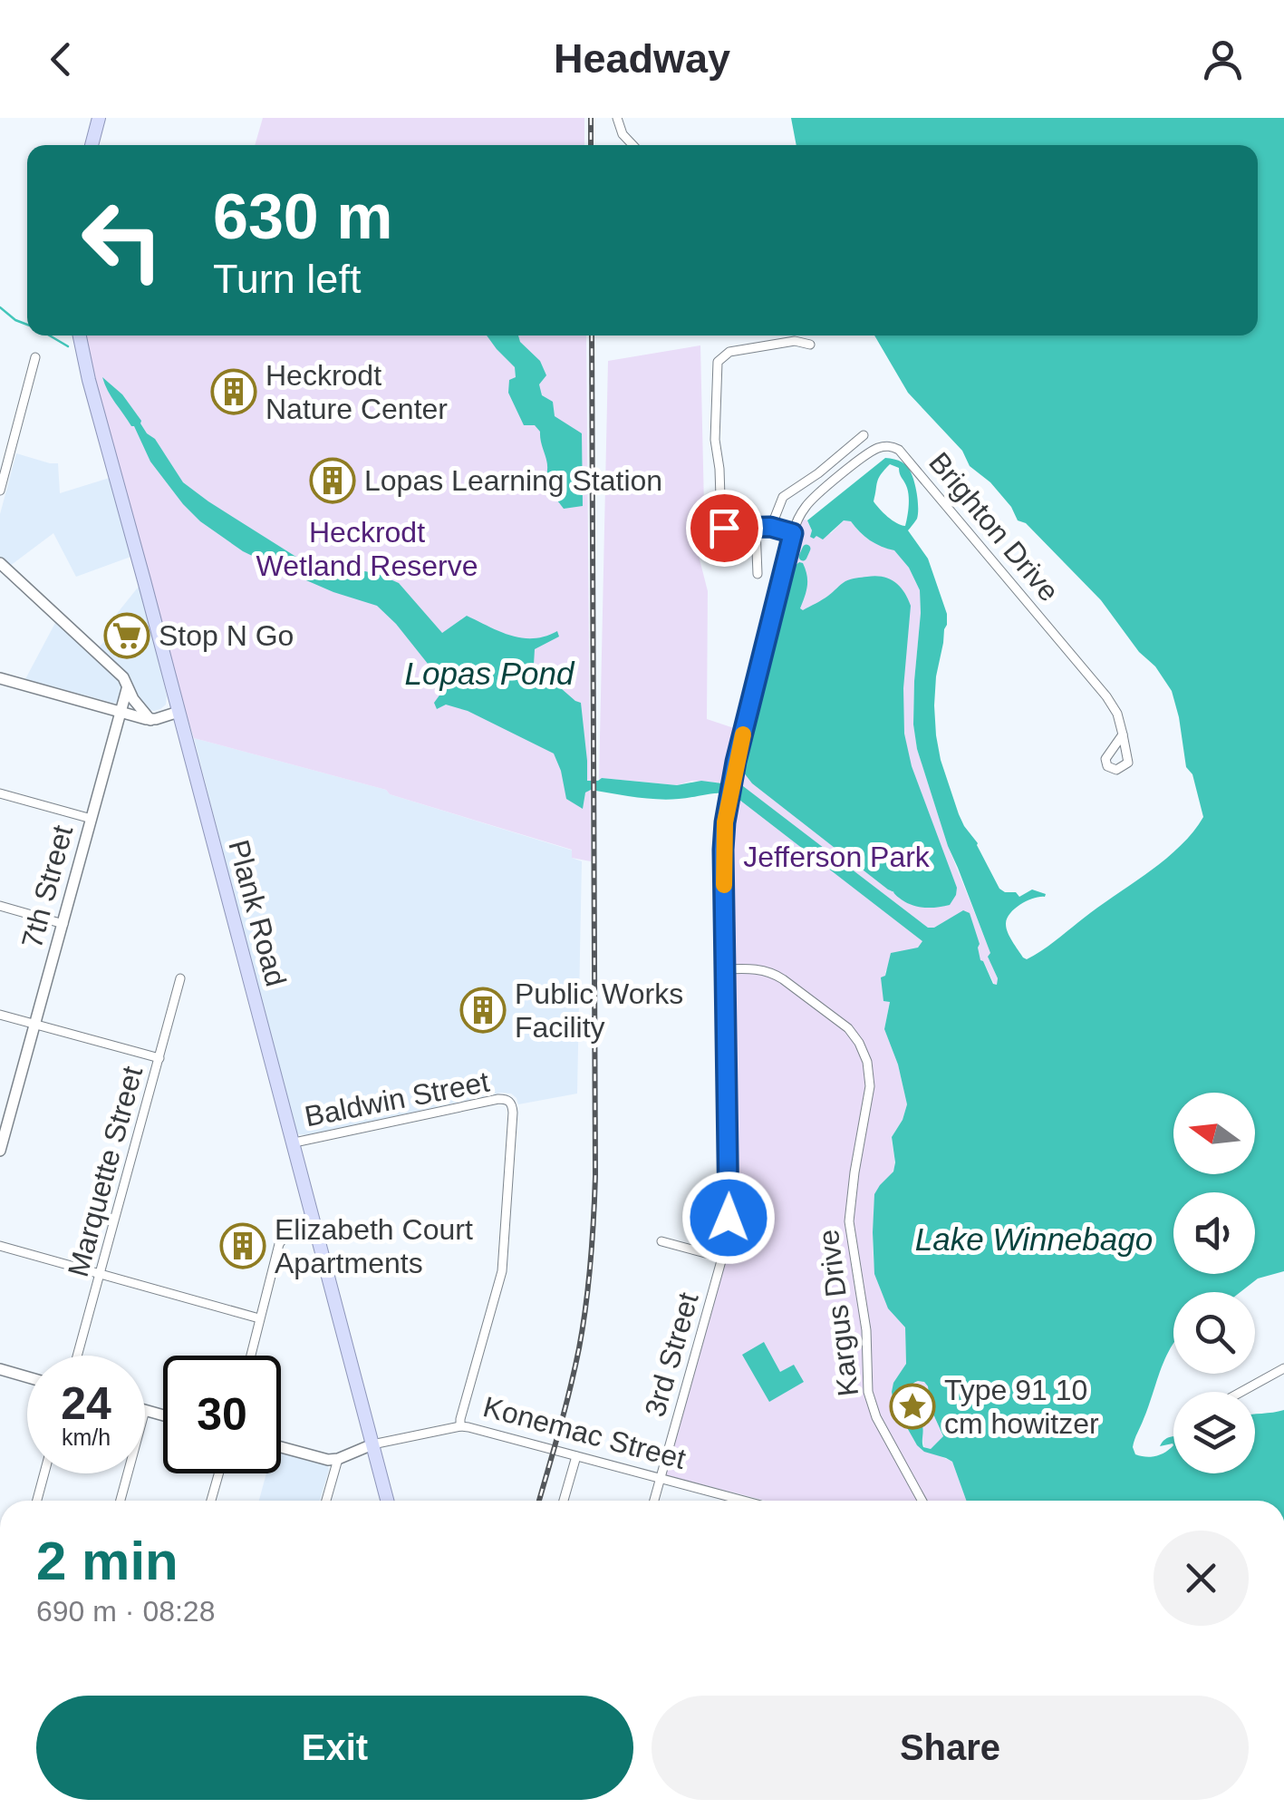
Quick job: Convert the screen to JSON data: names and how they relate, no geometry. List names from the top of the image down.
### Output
{
  "streets": {
    "main road": ["Plank Road"],
    "street": [
      "Brighton Drive",
      "7th Street",
      "Baldwin Street",
      "Marquette Street",
      "Kargus Drive",
      "3rd Street",
      "Konemac Street"
    ]
  },
  "crossings": [
    ["Brighton Drive", "3rd Street"],
    ["Plank Road", "Baldwin Street"],
    ["Plank Road", "Konemac Street"],
    ["Baldwin Street", "Konemac Street"],
    ["Kargus Drive", "3rd Street"],
    ["3rd Street", "Konemac Street"]
  ],
  "water": ["Lopas Pond", "Lake Winnebago"],
  "parks": ["Heckrodt Wetland Reserve", "Jefferson Park"],
  "places": {
    "building": [
      "Heckrodt Nature Center",
      "Lopas Learning Station",
      "Public Works Facility",
      "Elizabeth Court Apartments"
    ],
    "supermarket": ["Stop N Go"],
    "place": ["Type 91 10 cm howitzer"]
  },
  "north": "left",
  "page": {
    "header": "Headway",
    "turn": ["630 m", "Turn left"],
    "speed": "24 km/h",
    "limit": "30",
    "heading": ["2 min", "690 m · 08:28"],
    "buttons": ["Exit", "Share"]
  }
}
